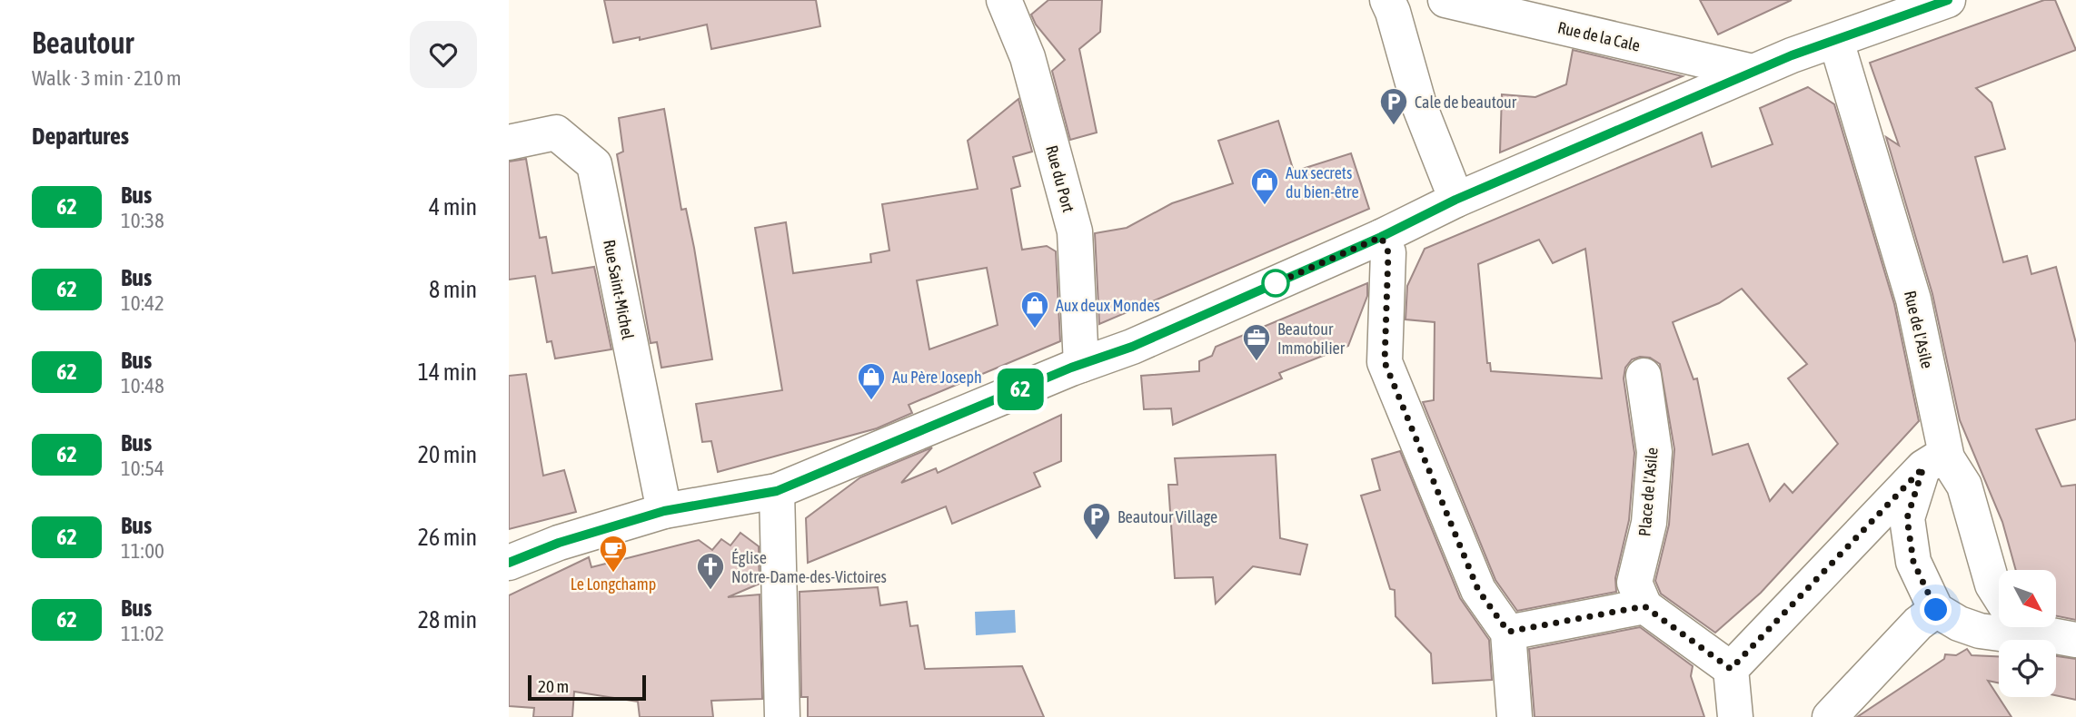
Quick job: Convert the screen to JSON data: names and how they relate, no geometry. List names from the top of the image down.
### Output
{
  "streets": {
    "street": [
      "Rue de la Cale",
      "Rue du Port",
      "Rue Saint-Michel",
      "Rue de l'Asile",
      "Place de l'Asile"
    ]
  },
  "places": {
    "parking": ["Cale de beautour", "Beautour Village"],
    "shop": ["Aux secrets du bien-être", "Aux deux Mondes", "Au Père Joseph"],
    "office": ["Beautour Immobilier"],
    "cafe": ["Le Longchamp"],
    "church": ["Église Notre-Dame-des-Victoires"]
  },
  "lines": ["bus line 62"],
  "scale_bar": "20 m",
  "north": "bottom right",
  "page": {
    "heading": [
      ["Beautour", "Walk · 3 min · 210 m"],
      "Departures"
    ],
    "on_map": "62",
    "list": [
      {
        "mark": "62",
        "name": "Bus",
        "note": "10:38",
        "value": "4 min"
      },
      {
        "mark": "62",
        "name": "Bus",
        "note": "10:42",
        "value": "8 min"
      },
      {
        "mark": "62",
        "name": "Bus",
        "note": "10:48",
        "value": "14 min"
      },
      {
        "mark": "62",
        "name": "Bus",
        "note": "10:54",
        "value": "20 min"
      },
      {
        "mark": "62",
        "name": "Bus",
        "note": "11:00",
        "value": "26 min"
      },
      {
        "mark": "62",
        "name": "Bus",
        "note": "11:02",
        "value": "28 min"
      }
    ],
    "scale": "20 m"
  }
}
